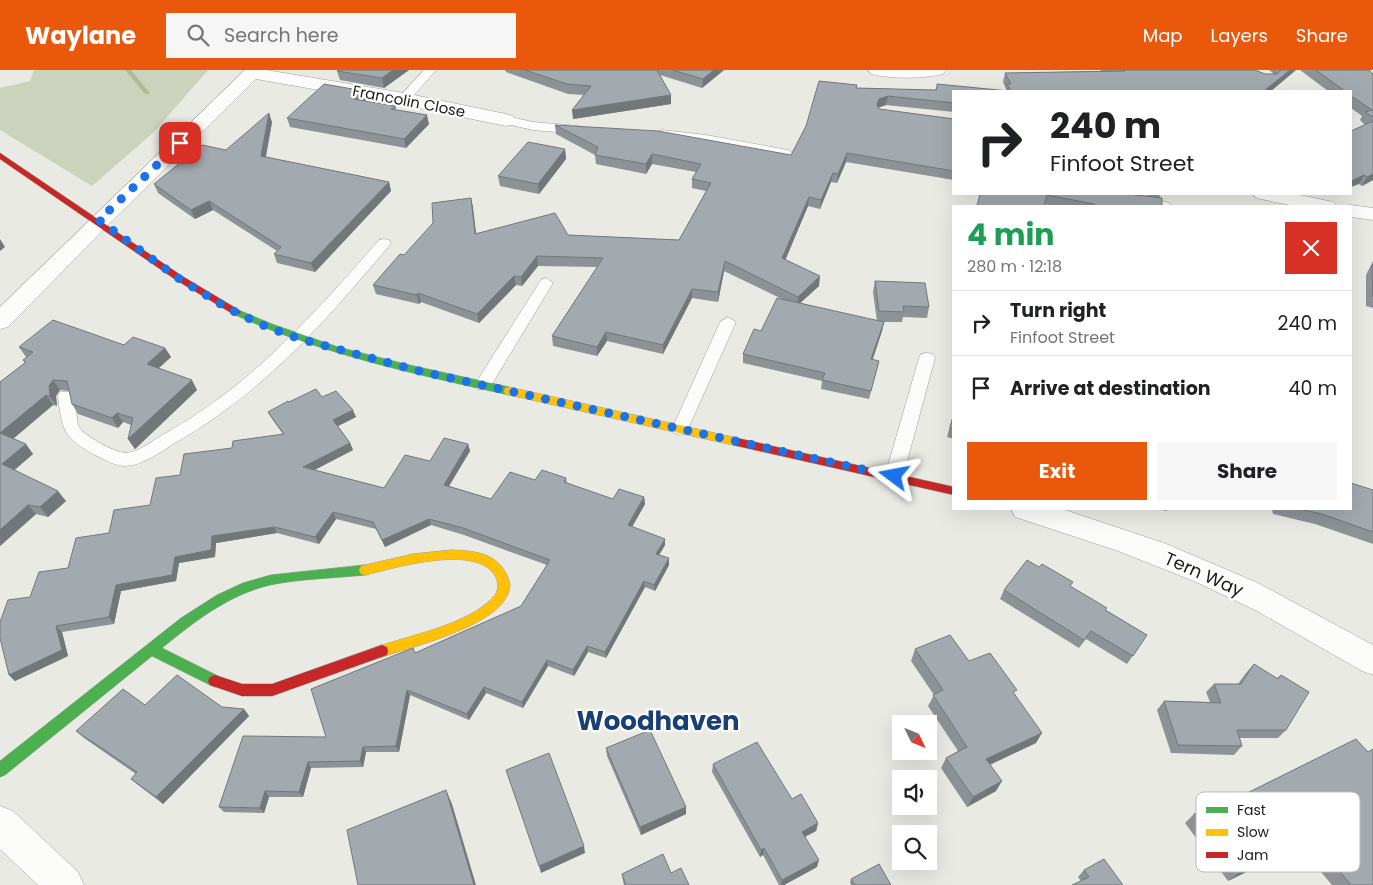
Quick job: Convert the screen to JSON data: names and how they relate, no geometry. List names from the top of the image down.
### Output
{
  "streets": {
    "street": ["Francolin Close", "Tern Way"]
  },
  "districts": ["Woodhaven"],
  "legend": ["Fast", "Slow", "Jam"],
  "north": "bottom right",
  "page": {
    "header": "Waylane",
    "search": "Search here",
    "nav": ["Map", "Layers", "Share"],
    "turn": ["240 m", "Finfoot Street"],
    "heading": ["4 min", "280 m · 12:18"],
    "list": [
      {
        "name": "Turn right",
        "note": "Finfoot Street",
        "value": "240 m"
      },
      {
        "name": "Arrive at destination",
        "value": "40 m"
      }
    ],
    "buttons": ["Exit", "Share"]
  }
}
